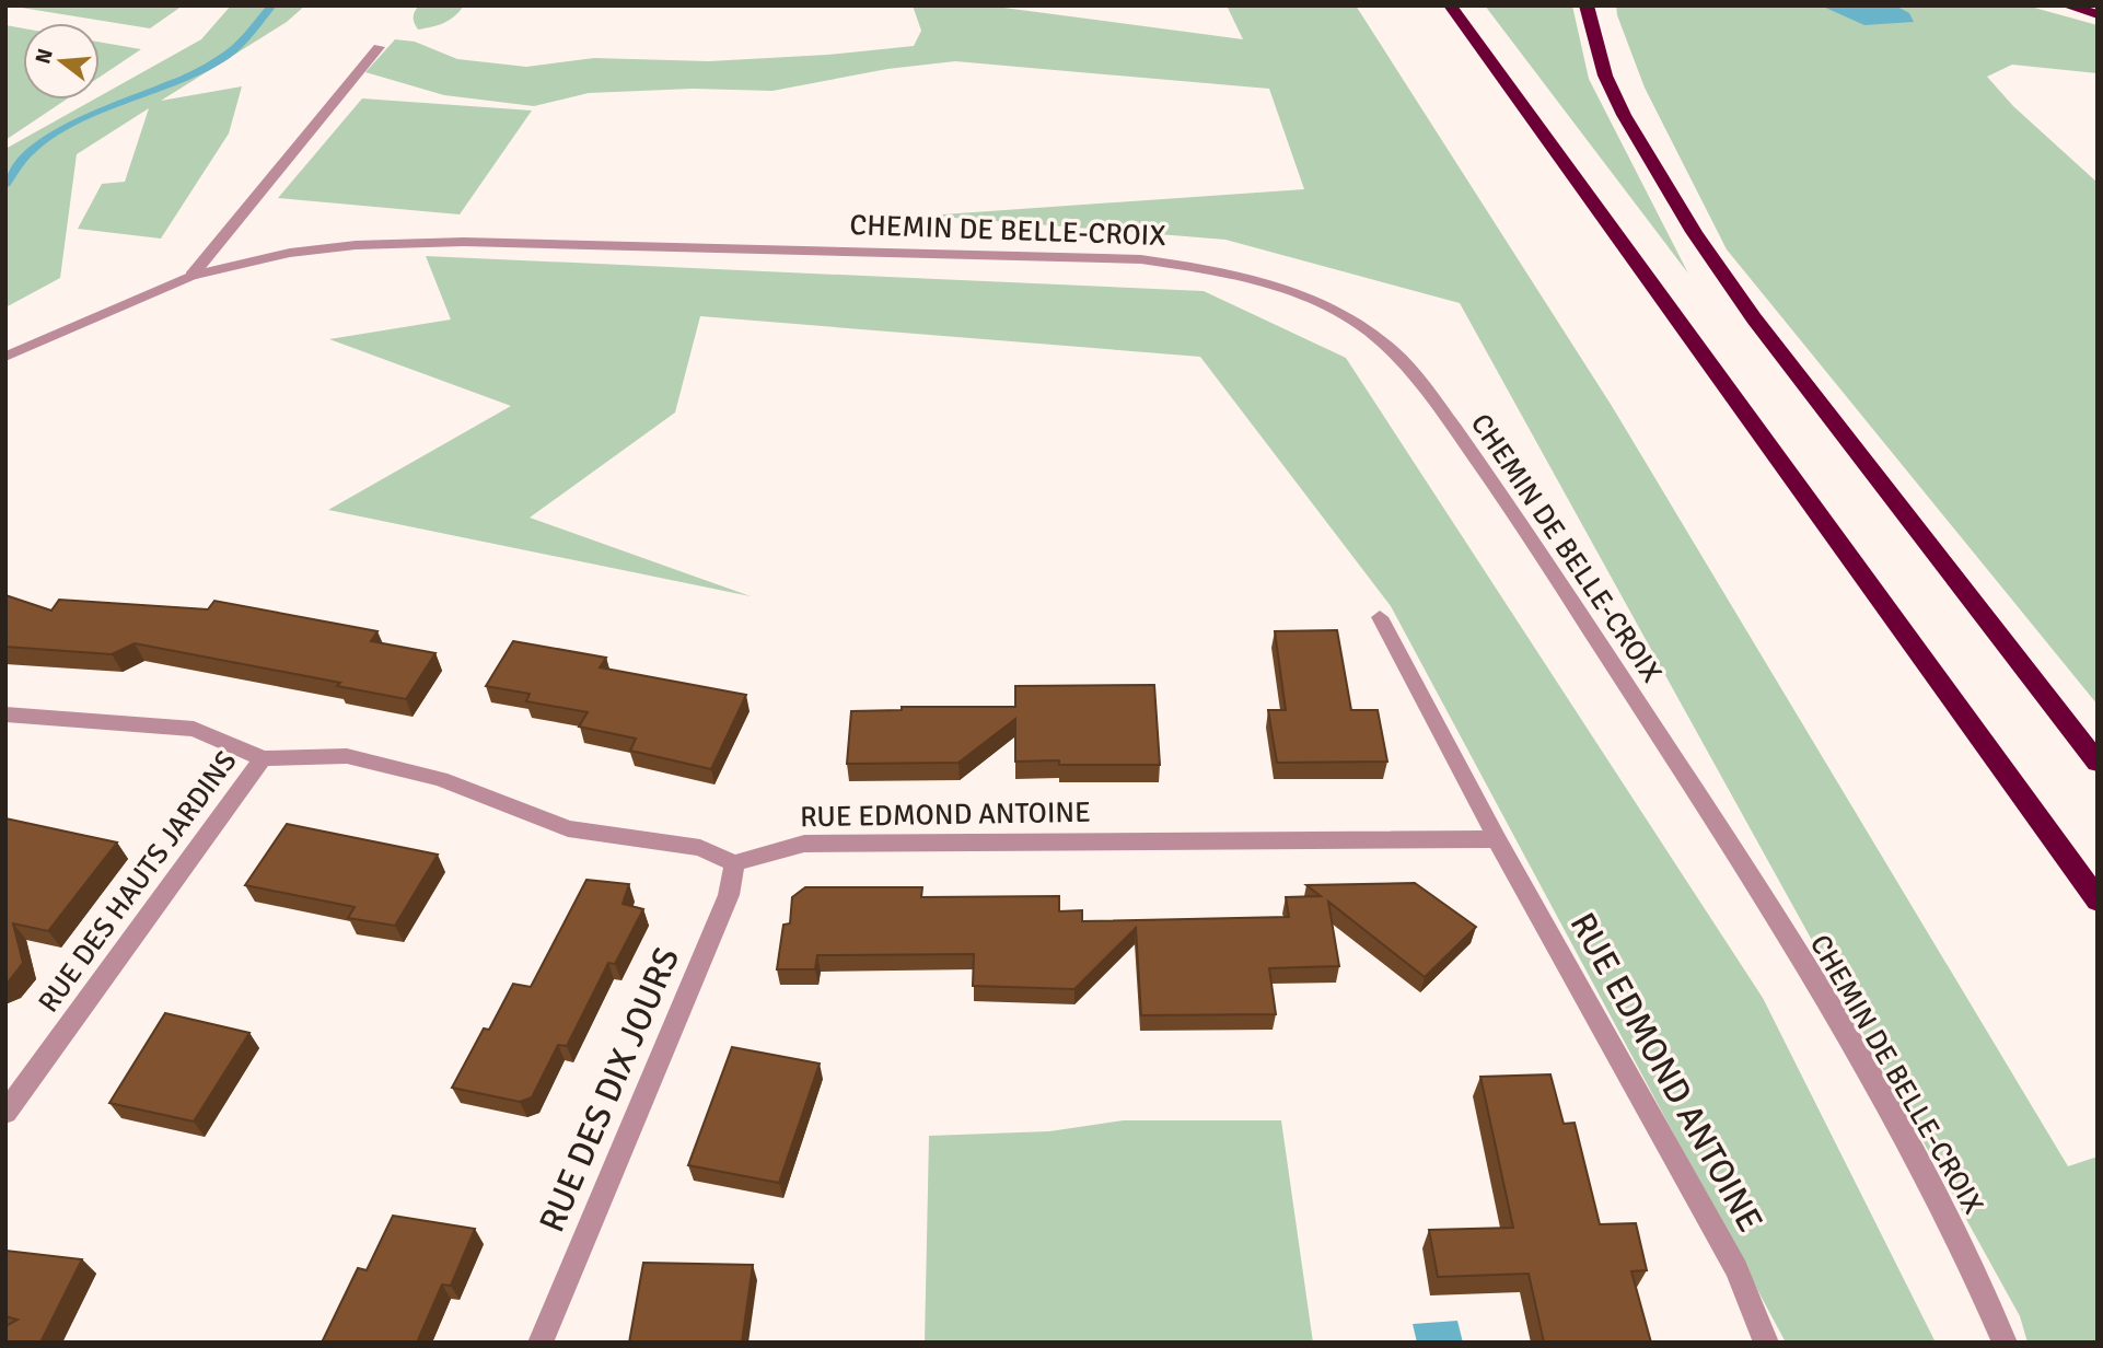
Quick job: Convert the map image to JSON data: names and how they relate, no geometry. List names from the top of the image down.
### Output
{
  "streets": {
    "street": [
      "CHEMIN DE BELLE-CROIX",
      "RUE EDMOND ANTOINE",
      "RUE DES HAUTS JARDINS",
      "RUE DES DIX JOURS"
    ]
  },
  "crossings": [
    ["RUE EDMOND ANTOINE", "RUE DES DIX JOURS"]
  ],
  "north": "left"
}
